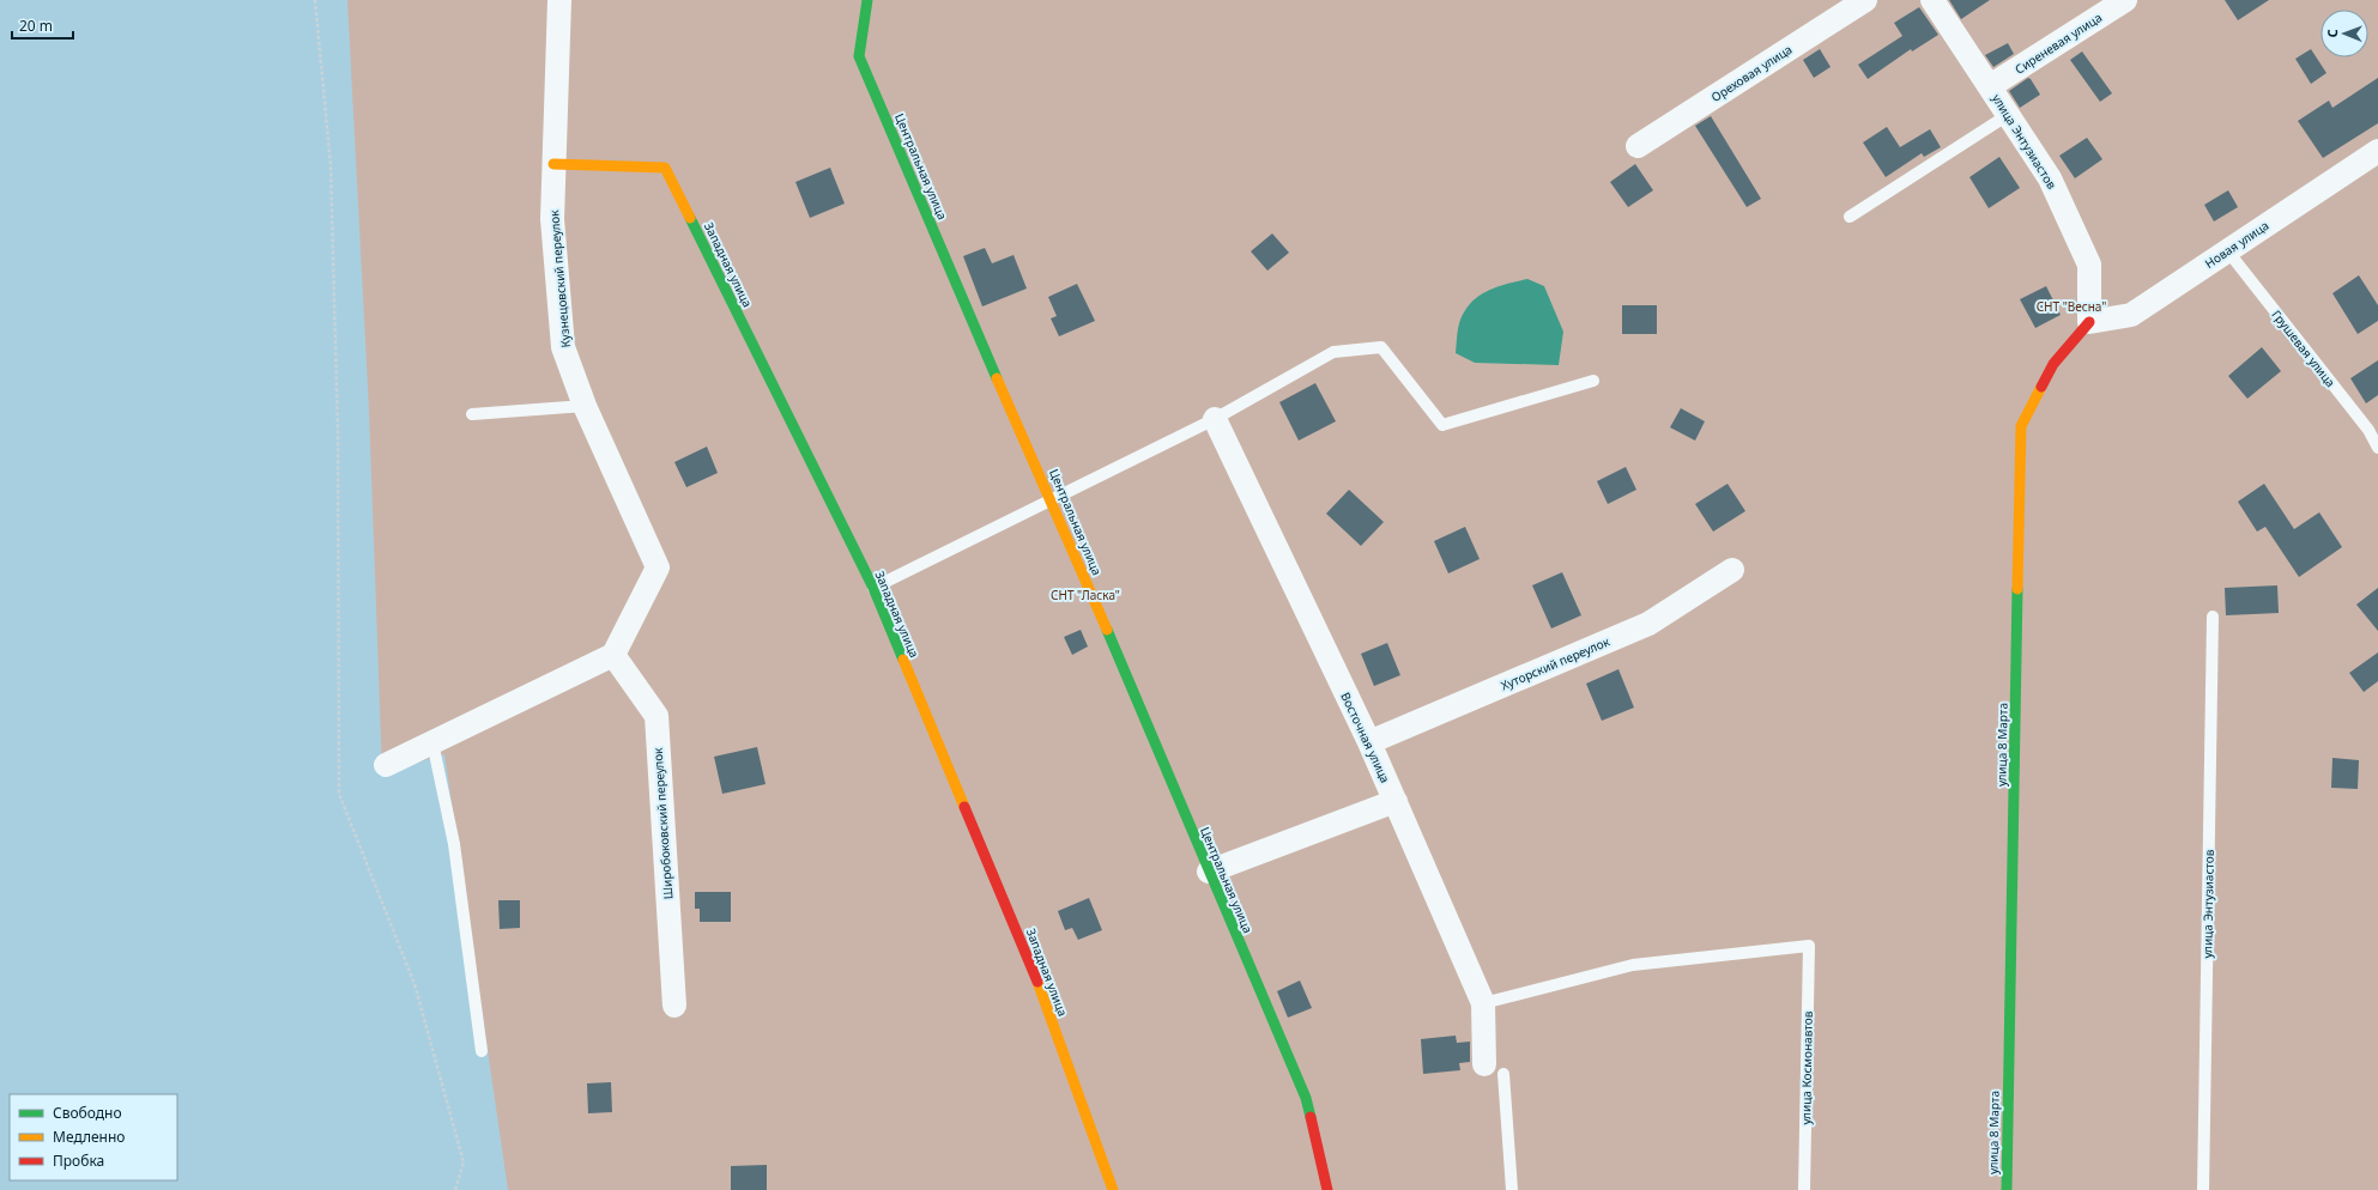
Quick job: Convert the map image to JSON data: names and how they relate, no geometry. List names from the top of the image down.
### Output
{
  "streets": {
    "street": [
      "Сиреневая улица",
      "Ореховая улица",
      "улица Энтузиастов",
      "Центральная улица",
      "Новая улица",
      "Западная улица",
      "Кузнецовский переулок",
      "Хуторский переулок",
      "Восточная улица",
      "улица 8 Марта",
      "Широбоковский переулок"
    ],
    "lane": ["Грушевая улица", "улица Космонавтов"]
  },
  "crossings": [
    ["Сиреневая улица", "улица Энтузиастов"],
    ["улица Энтузиастов", "Новая улица"],
    ["улица Энтузиастов", "улица 8 Марта"],
    ["Новая улица", "Грушевая улица"],
    ["Новая улица", "улица 8 Марта"],
    ["Западная улица", "Кузнецовский переулок"],
    ["Кузнецовский переулок", "Широбоковский переулок"],
    ["Хуторский переулок", "Восточная улица"],
    ["Восточная улица", "улица Космонавтов"]
  ],
  "parks": ["СНТ \"Весна\"", "СНТ \"Ласка\""],
  "legend": ["Свободно", "Медленно", "Пробка"],
  "scale_bar": "20 m",
  "north": "left"
}
